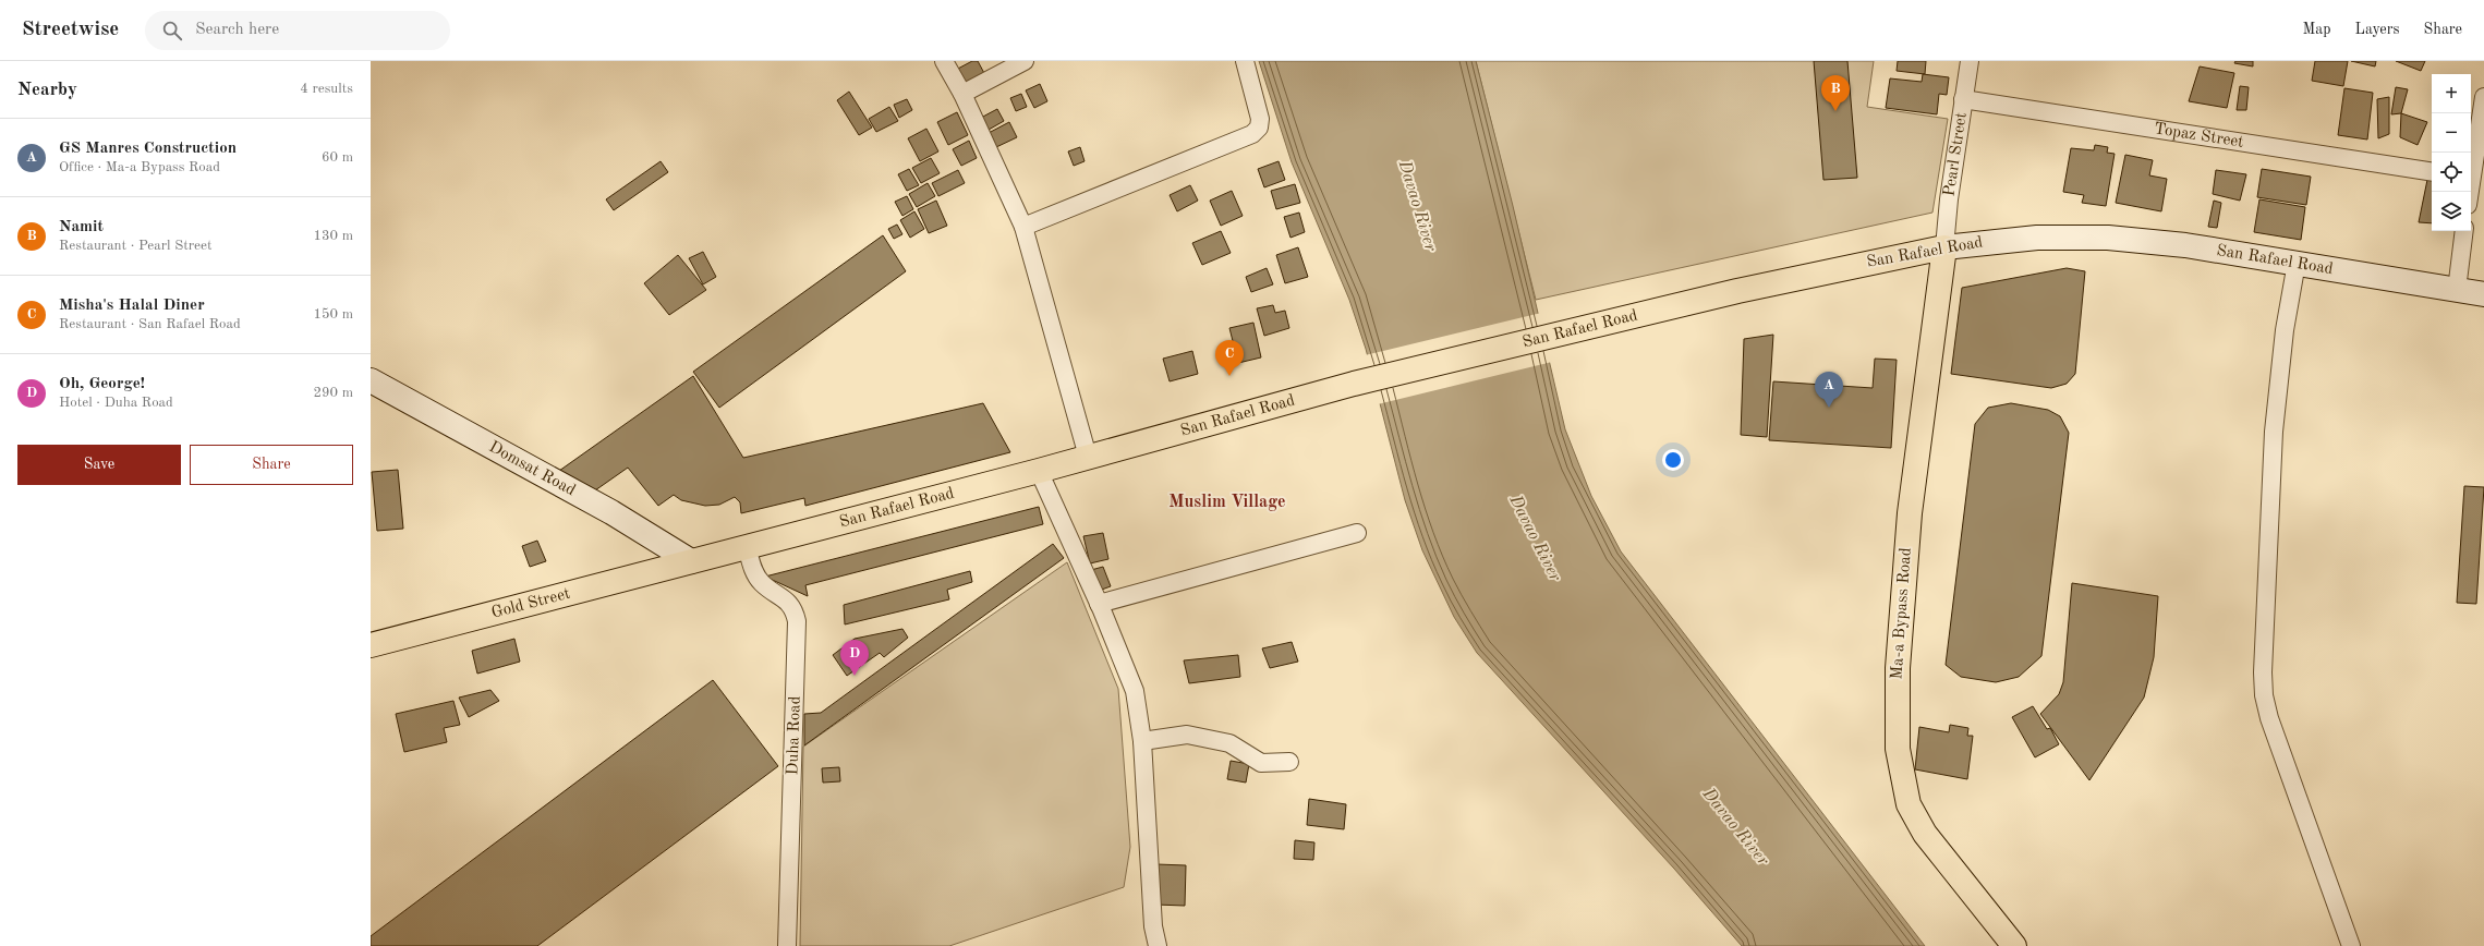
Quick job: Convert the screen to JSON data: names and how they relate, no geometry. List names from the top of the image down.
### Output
{
  "streets": {
    "main road": [
      "San Rafael Road",
      "Domsat Road",
      "Gold Street",
      "Ma-a Bypass Road"
    ],
    "street": ["Topaz Street", "Pearl Street", "Duha Road"]
  },
  "crossings": [
    ["Topaz Street", "Pearl Street"],
    ["Pearl Street", "San Rafael Road"],
    ["Pearl Street", "Ma-a Bypass Road"],
    ["San Rafael Road", "Domsat Road"],
    ["San Rafael Road", "Gold Street"],
    ["San Rafael Road", "Ma-a Bypass Road"],
    ["San Rafael Road", "Duha Road"],
    ["Domsat Road", "Gold Street"]
  ],
  "districts": ["Muslim Village"],
  "water": ["Davao River"],
  "page": {
    "header": "Streetwise",
    "search": "Search here",
    "nav": ["Map", "Layers", "Share"],
    "heading": ["Nearby", "4 results"],
    "map_buttons": ["+", "−"],
    "pins": [
      "B",
      "C",
      "A",
      "D"
    ],
    "list": [
      {
        "mark": "A",
        "name": "GS Manres Construction",
        "note": "Office · Ma-a Bypass Road",
        "value": "60 m"
      },
      {
        "mark": "B",
        "name": "Namit",
        "note": "Restaurant · Pearl Street",
        "value": "130 m"
      },
      {
        "mark": "C",
        "name": "Misha's Halal Diner",
        "note": "Restaurant · San Rafael Road",
        "value": "150 m"
      },
      {
        "mark": "D",
        "name": "Oh, George!",
        "note": "Hotel · Duha Road",
        "value": "290 m"
      }
    ],
    "buttons": ["Save", "Share"]
  }
}
